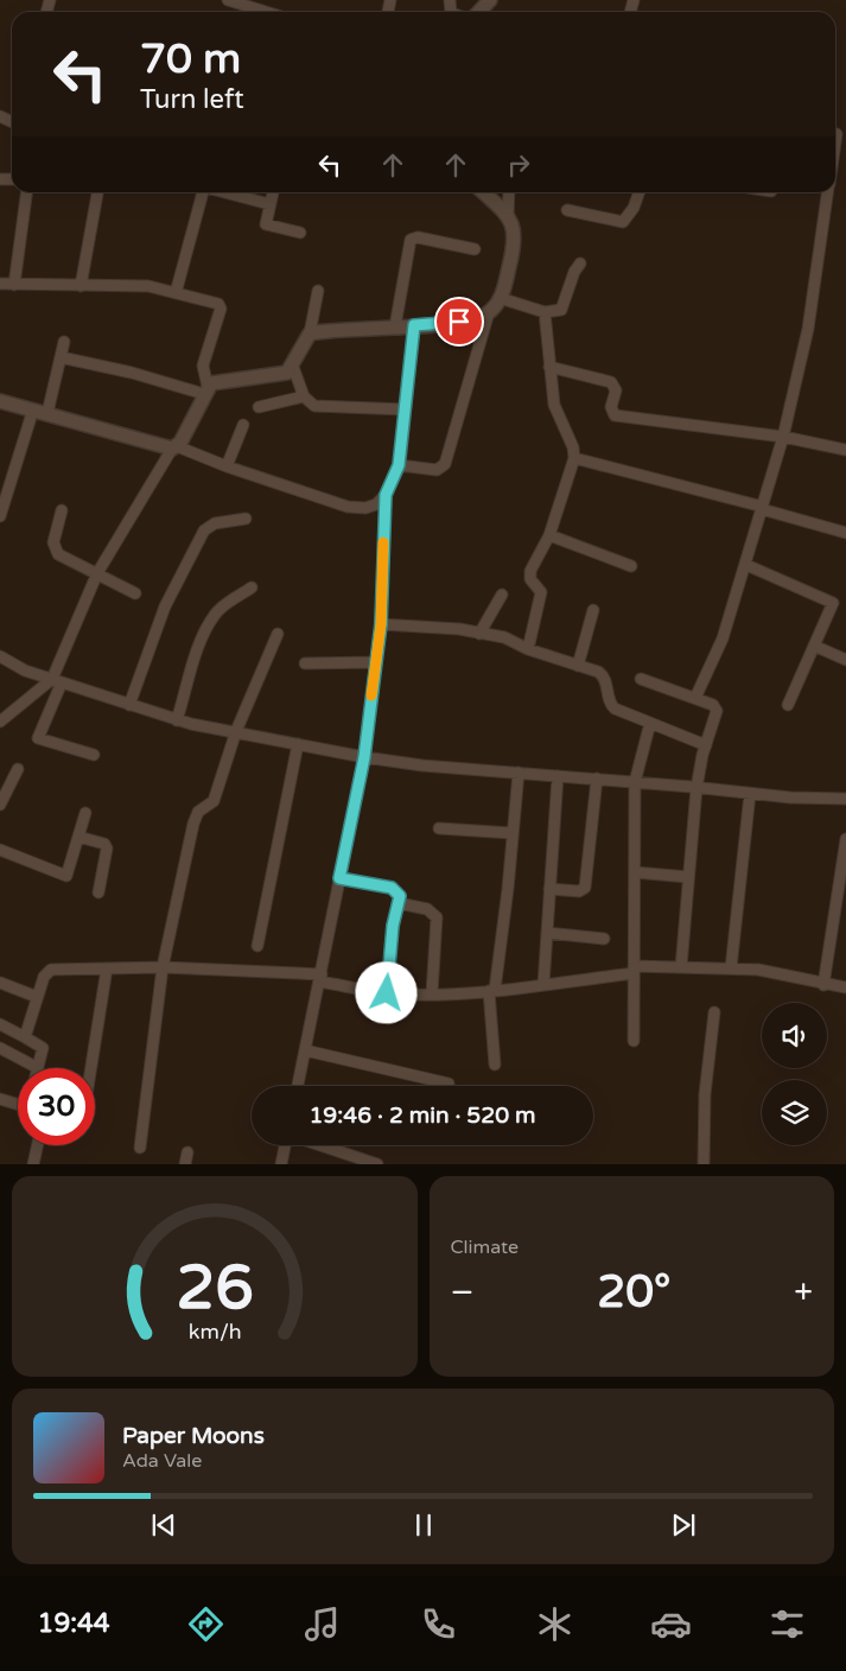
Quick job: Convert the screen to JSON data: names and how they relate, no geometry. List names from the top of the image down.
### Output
{
  "page": {
    "turn": ["70 m", "Turn left"],
    "limit": "30",
    "trip": "19:46 · 2 min · 520 m",
    "tile": "Climate",
    "heat": ["−", "20°", "+"],
    "song": ["Paper Moons", "Ada Vale"],
    "tabs": "19:44",
    "gauge": ["26", "km/h"]
  }
}
